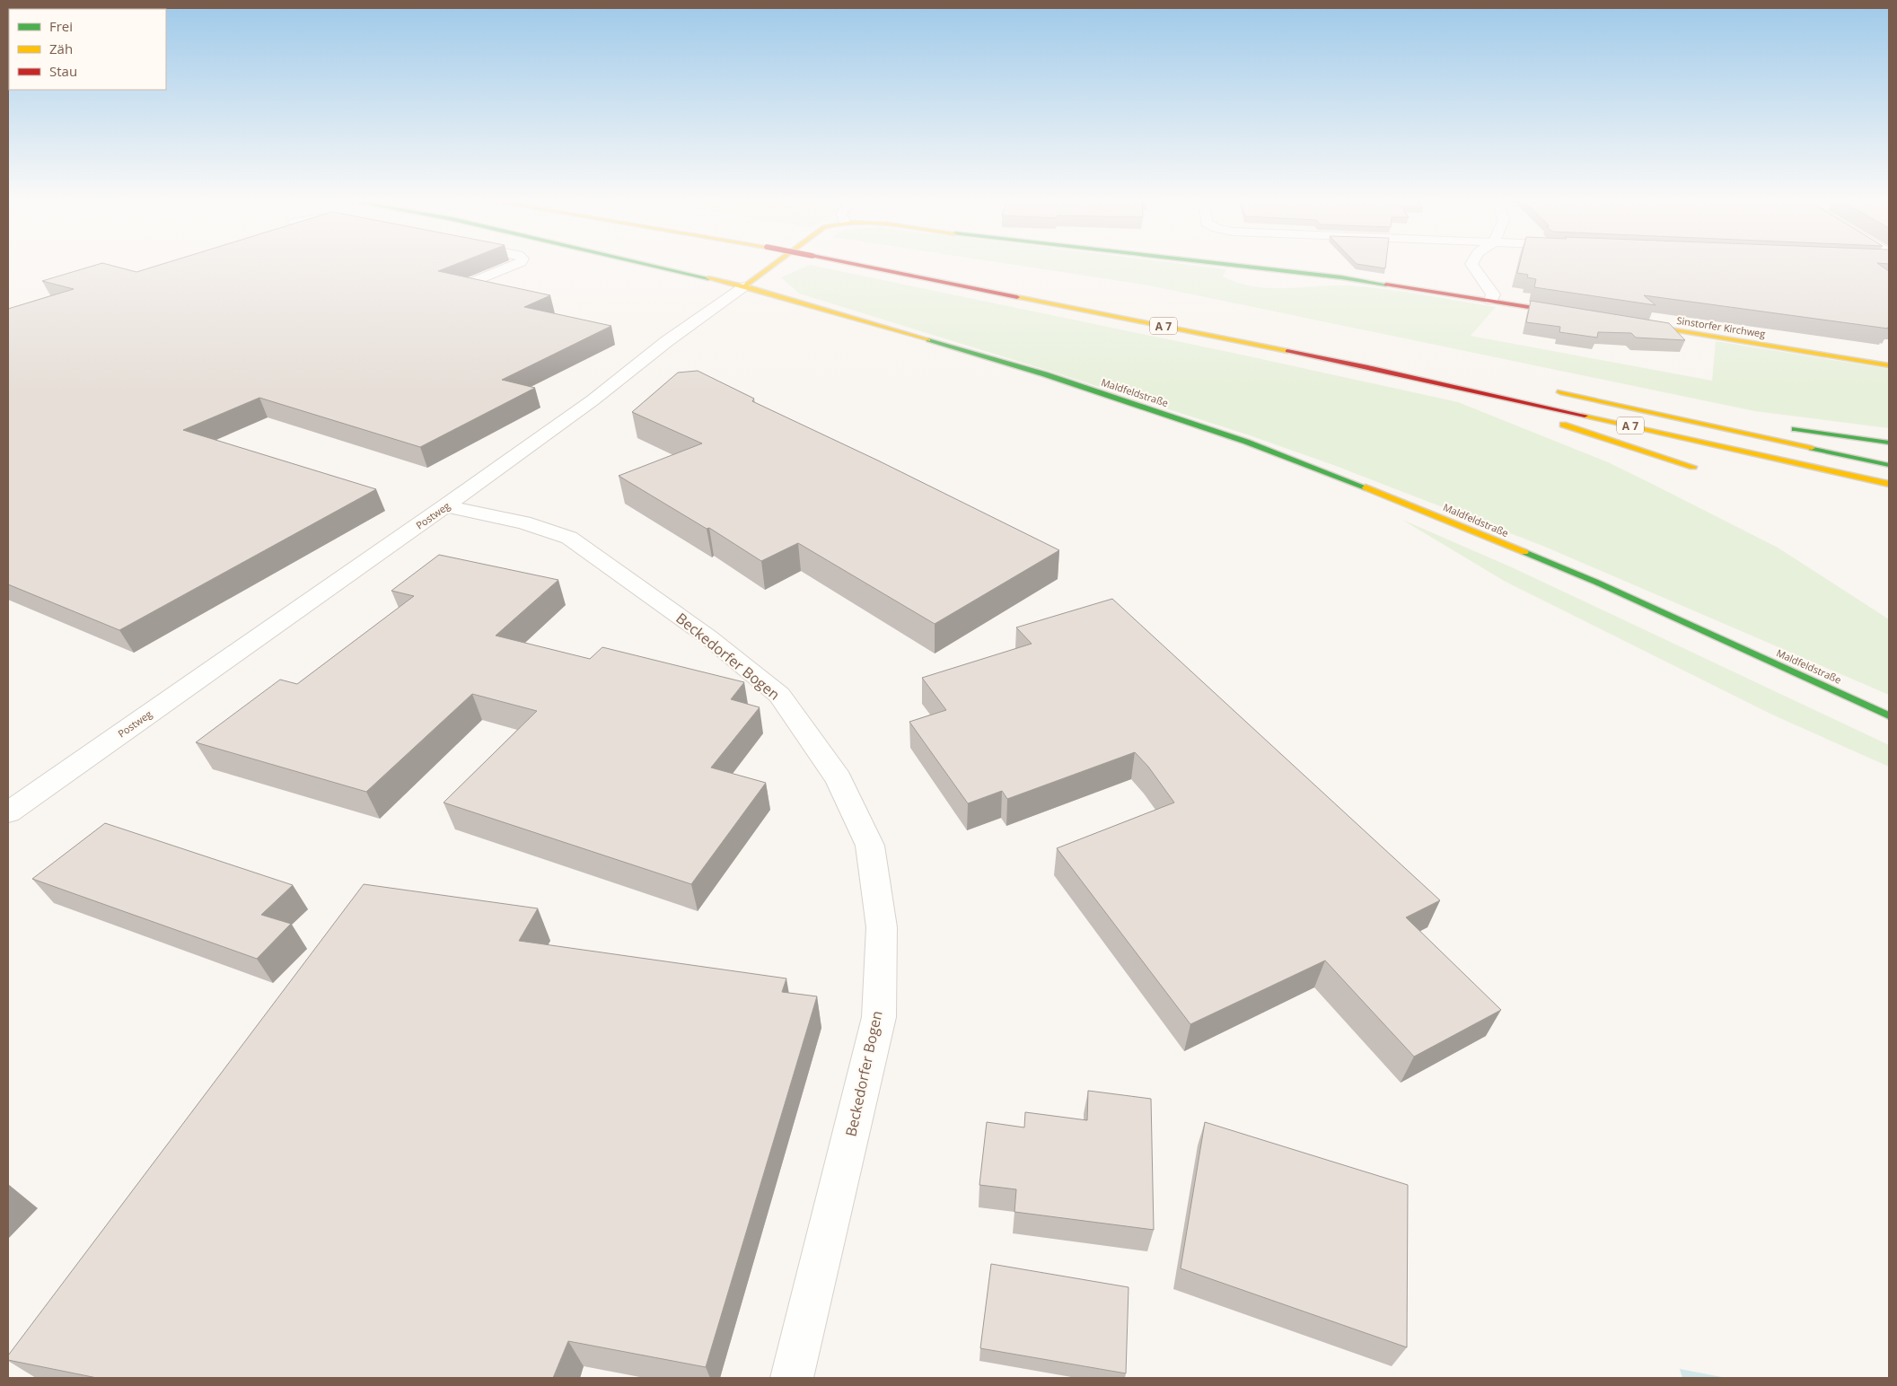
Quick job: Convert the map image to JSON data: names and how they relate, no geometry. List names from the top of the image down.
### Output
{
  "streets": {
    "main road": [
      "A 7",
      "Sinstorfer Kirchweg",
      "Maldfeldstraße",
      "Postweg"
    ],
    "street": ["Beckedorfer Bogen"]
  },
  "crossings": [
    ["Maldfeldstraße", "Postweg"],
    ["Postweg", "Beckedorfer Bogen"]
  ],
  "legend": ["Frei", "Zäh", "Stau"]
}
